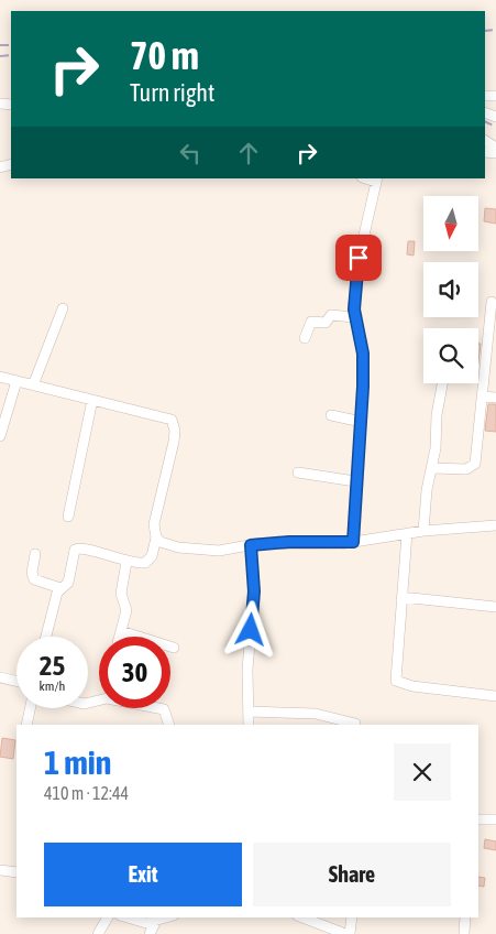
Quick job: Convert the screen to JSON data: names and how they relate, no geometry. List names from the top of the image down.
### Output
{
  "north": "bottom",
  "page": {
    "turn": ["70 m", "Turn right"],
    "speed": "25 km/h",
    "limit": "30",
    "heading": ["1 min", "410 m · 12:44"],
    "buttons": ["Exit", "Share"]
  }
}
